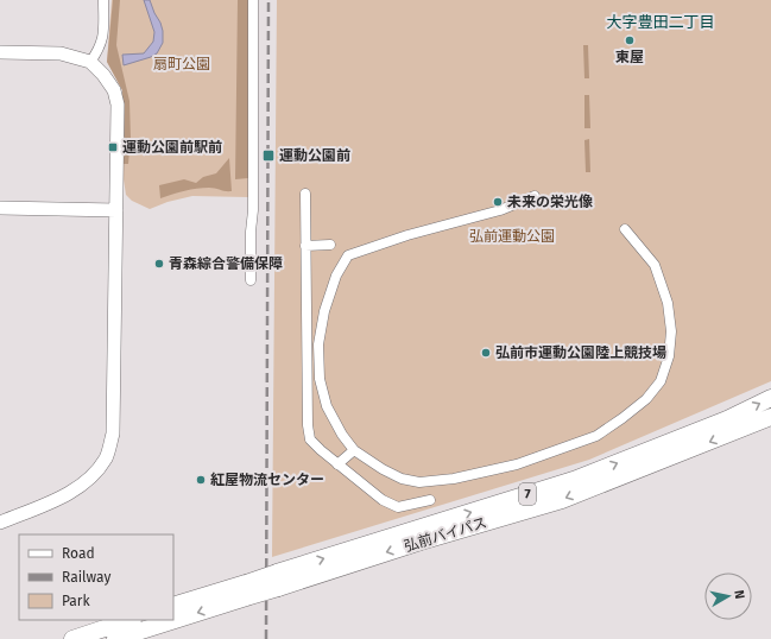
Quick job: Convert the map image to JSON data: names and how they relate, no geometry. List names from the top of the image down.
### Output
{
  "streets": {
    "highway": ["7", "弘前バイパス"]
  },
  "districts": ["大字豊田二丁目"],
  "parks": ["扇町公園", "弘前運動公園"],
  "places": {
    "other": [
      "東屋",
      "未来の栄光像",
      "青森綜合警備保障",
      "弘前市運動公園陸上競技場",
      "紅屋物流センター"
    ],
    "transit": ["運動公園前駅前", "運動公園前"]
  },
  "legend": ["Road", "Railway", "Park"],
  "north": "right"
}
